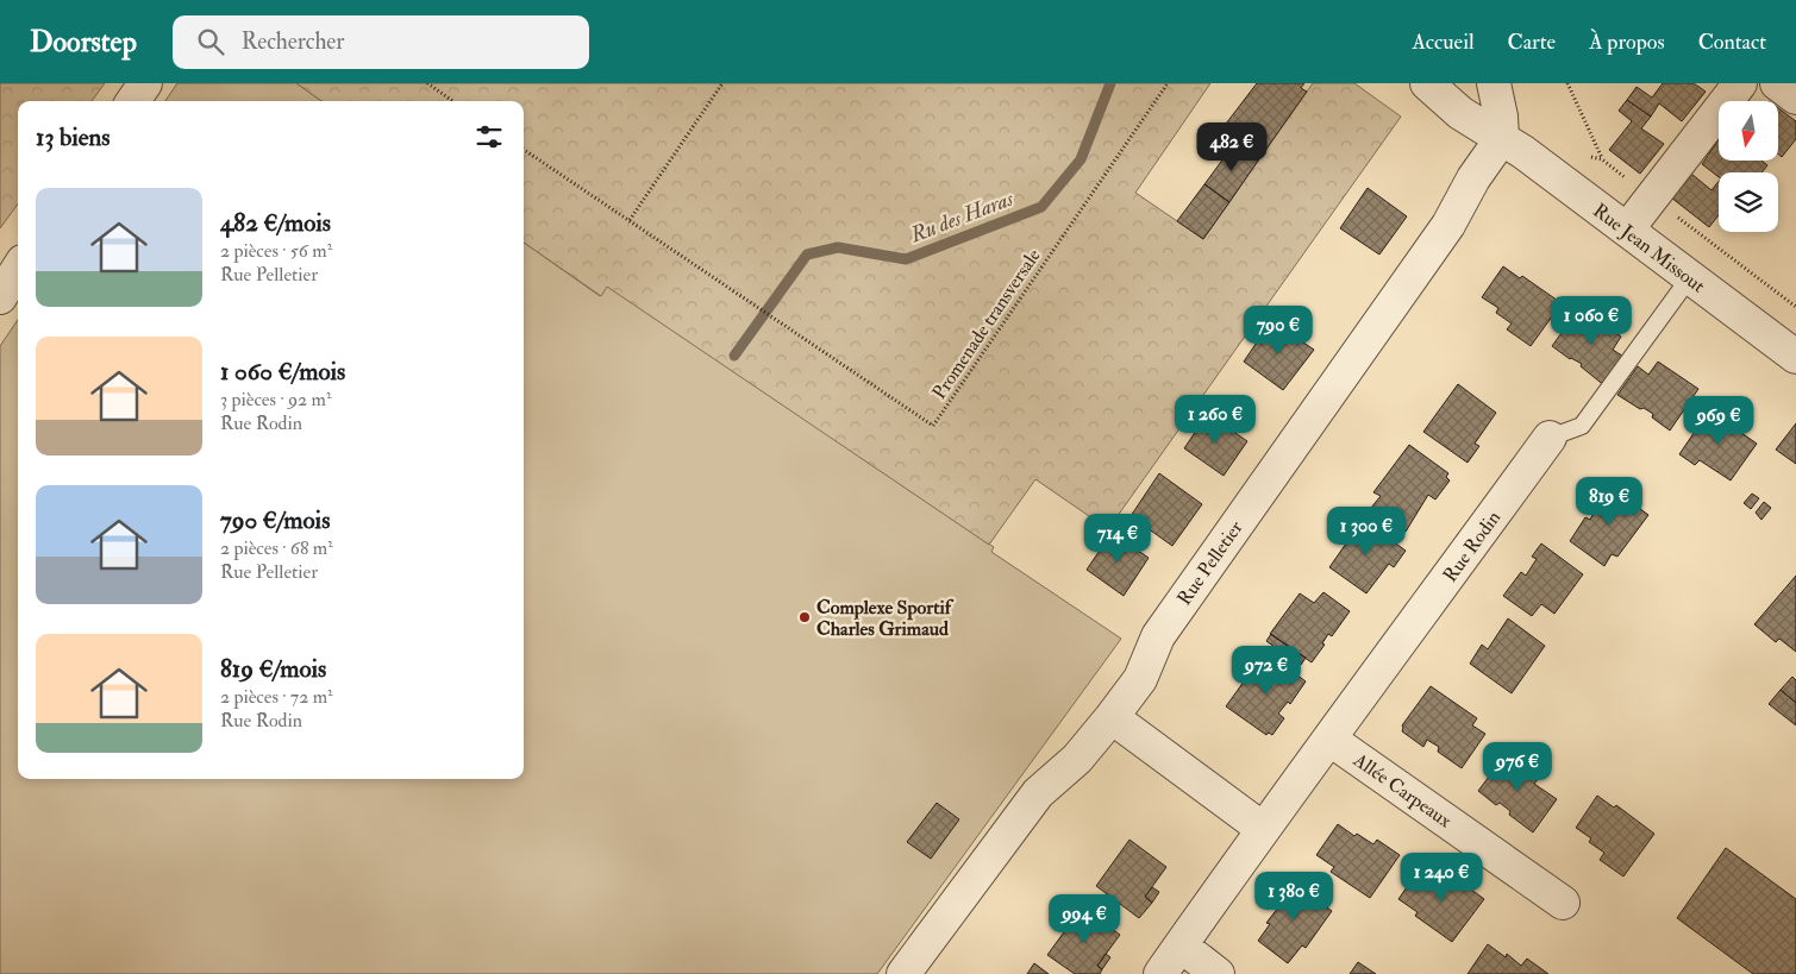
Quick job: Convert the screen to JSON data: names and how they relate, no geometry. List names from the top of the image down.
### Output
{
  "streets": {
    "street": [
      "Rue Jean Missout",
      "Rue Rodin",
      "Rue Pelletier",
      "Allée Carpeaux"
    ],
    "path": ["Promenade transversale"]
  },
  "crossings": [
    ["Rue Jean Missout", "Rue Rodin"],
    ["Rue Jean Missout", "Rue Pelletier"],
    ["Rue Rodin", "Allée Carpeaux"]
  ],
  "water": ["Ru des Haras"],
  "places": ["Complexe Sportif Charles Grimaud"],
  "north": "bottom",
  "page": {
    "header": "Doorstep",
    "search": "Rechercher",
    "nav": [
      "Accueil",
      "Carte",
      "À propos",
      "Contact"
    ],
    "heading": "13 biens",
    "price": [
      "482 €",
      "1 060 €",
      "790 €",
      "1 260 €",
      "969 €",
      "819 €",
      "1 300 €",
      "714 €",
      "972 €",
      "976 €",
      "1 240 €",
      "1 380 €",
      "994 €"
    ],
    "list": [
      {
        "name": "482 €/mois",
        "note": "2 pièces · 56 m² · Rue Pelletier"
      },
      {
        "name": "1 060 €/mois",
        "note": "3 pièces · 92 m² · Rue Rodin"
      },
      {
        "name": "790 €/mois",
        "note": "2 pièces · 68 m² · Rue Pelletier"
      },
      {
        "name": "819 €/mois",
        "note": "2 pièces · 72 m² · Rue Rodin"
      }
    ]
  }
}
